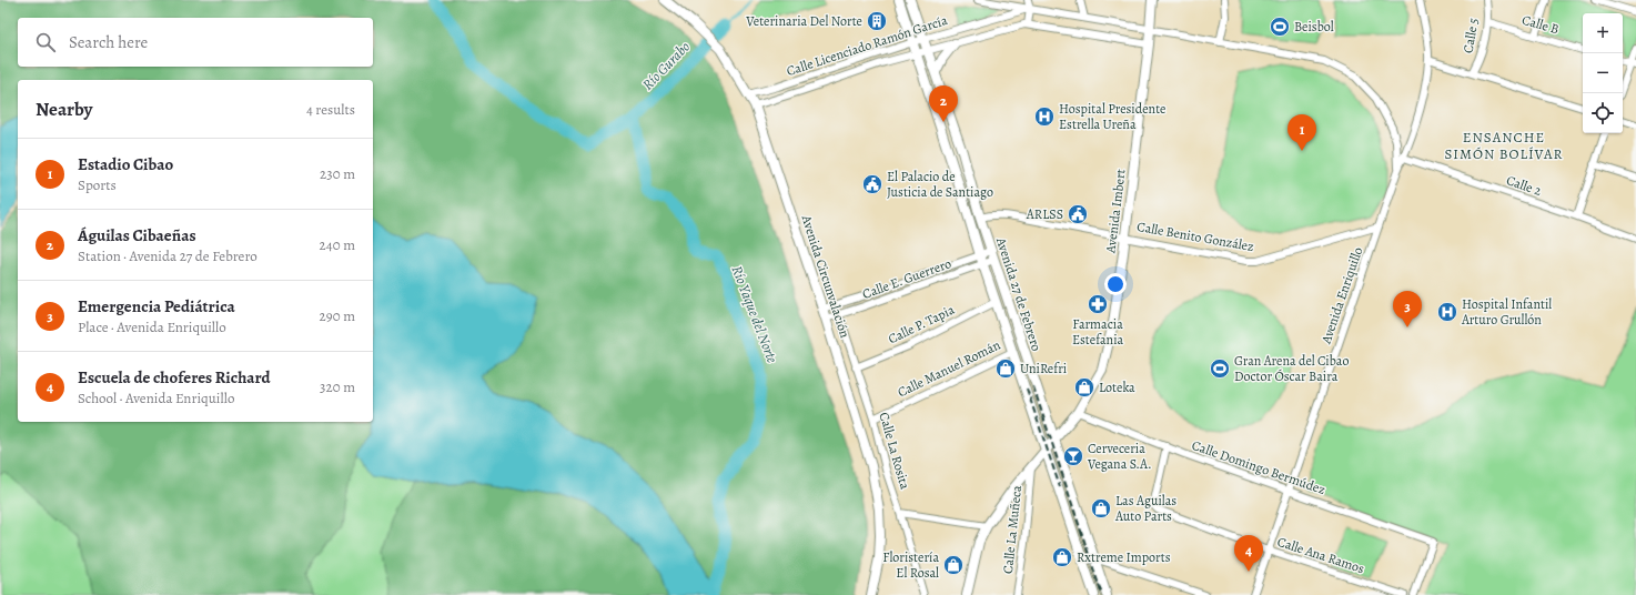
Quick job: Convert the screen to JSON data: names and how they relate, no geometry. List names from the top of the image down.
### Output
{
  "streets": {
    "main road": ["Avenida Imbert", "Avenida Circunvalación", "Avenida 27 de Febrero"],
    "street": [
      "Calle B",
      "Calle 5",
      "Calle Licenciado Ramón García",
      "Calle 2",
      "Calle Benito González",
      "Calle E. Guerrero",
      "Avenida Enriquillo",
      "Calle P. Tapia",
      "Calle Manuel Román",
      "Calle La Rosita",
      "Calle Domingo Bermúdez",
      "Calle La Muñeca",
      "Calle Ana Ramos"
    ]
  },
  "crossings": [
    ["Calle B", "Calle 5"],
    ["Calle Licenciado Ramón García", "Avenida Imbert"],
    ["Calle Licenciado Ramón García", "Avenida Circunvalación"],
    ["Calle Licenciado Ramón García", "Avenida 27 de Febrero"],
    ["Calle Licenciado Ramón García", "Avenida Enriquillo"],
    ["Calle 2", "Avenida Enriquillo"],
    ["Avenida Imbert", "Calle Benito González"],
    ["Avenida Imbert", "Avenida 27 de Febrero"],
    ["Avenida Imbert", "Calle Domingo Bermúdez"],
    ["Avenida Imbert", "Calle La Muñeca"],
    ["Calle Benito González", "Avenida 27 de Febrero"],
    ["Calle Benito González", "Avenida Enriquillo"],
    ["Avenida Circunvalación", "Calle E. Guerrero"],
    ["Calle E. Guerrero", "Avenida 27 de Febrero"],
    ["Calle E. Guerrero", "Calle La Rosita"],
    ["Avenida 27 de Febrero", "Calle P. Tapia"],
    ["Avenida 27 de Febrero", "Calle Manuel Román"],
    ["Avenida Enriquillo", "Calle Domingo Bermúdez"],
    ["Avenida Enriquillo", "Calle Ana Ramos"],
    ["Calle P. Tapia", "Calle La Rosita"],
    ["Calle Manuel Román", "Calle La Rosita"],
    ["Calle Domingo Bermúdez", "Calle Ana Ramos"]
  ],
  "districts": ["ENSANCHE SIMÓN BOLÍVAR"],
  "water": ["Río Gurabo", "Río Yaque del Norte"],
  "places": {
    "building": ["Veterinaria Del Norte"],
    "sports": ["Beisbol", "Gran Arena del Cibao Doctor Óscar Baira"],
    "hospital": ["Hospital Presidente Estrella Ureña", "Hospital Infantil Arturo Grullón"],
    "public building": ["El Palacio de Justicia de Santiago", "ARLSS"],
    "pharmacy": ["Farmacia Estefania"],
    "shop": [
      "UniRefri",
      "Loteka",
      "Las Aguilas Auto Parts",
      "Rxtreme Imports",
      "Floristería El Rosal"
    ],
    "bar": ["Cerveceria Vegana S.A."]
  },
  "page": {
    "map_buttons": ["+", "−"],
    "search": "Search here",
    "heading": ["Nearby", "4 results"],
    "pins": [
      "2",
      "1",
      "3",
      "4"
    ],
    "list": [
      {
        "mark": "1",
        "name": "Estadio Cibao",
        "note": "Sports",
        "value": "230 m"
      },
      {
        "mark": "2",
        "name": "Águilas Cibaeñas",
        "note": "Station · Avenida 27 de Febrero",
        "value": "240 m"
      },
      {
        "mark": "3",
        "name": "Emergencia Pediátrica",
        "note": "Place · Avenida Enriquillo",
        "value": "290 m"
      },
      {
        "mark": "4",
        "name": "Escuela de choferes Richard",
        "note": "School · Avenida Enriquillo",
        "value": "320 m"
      }
    ]
  }
}
